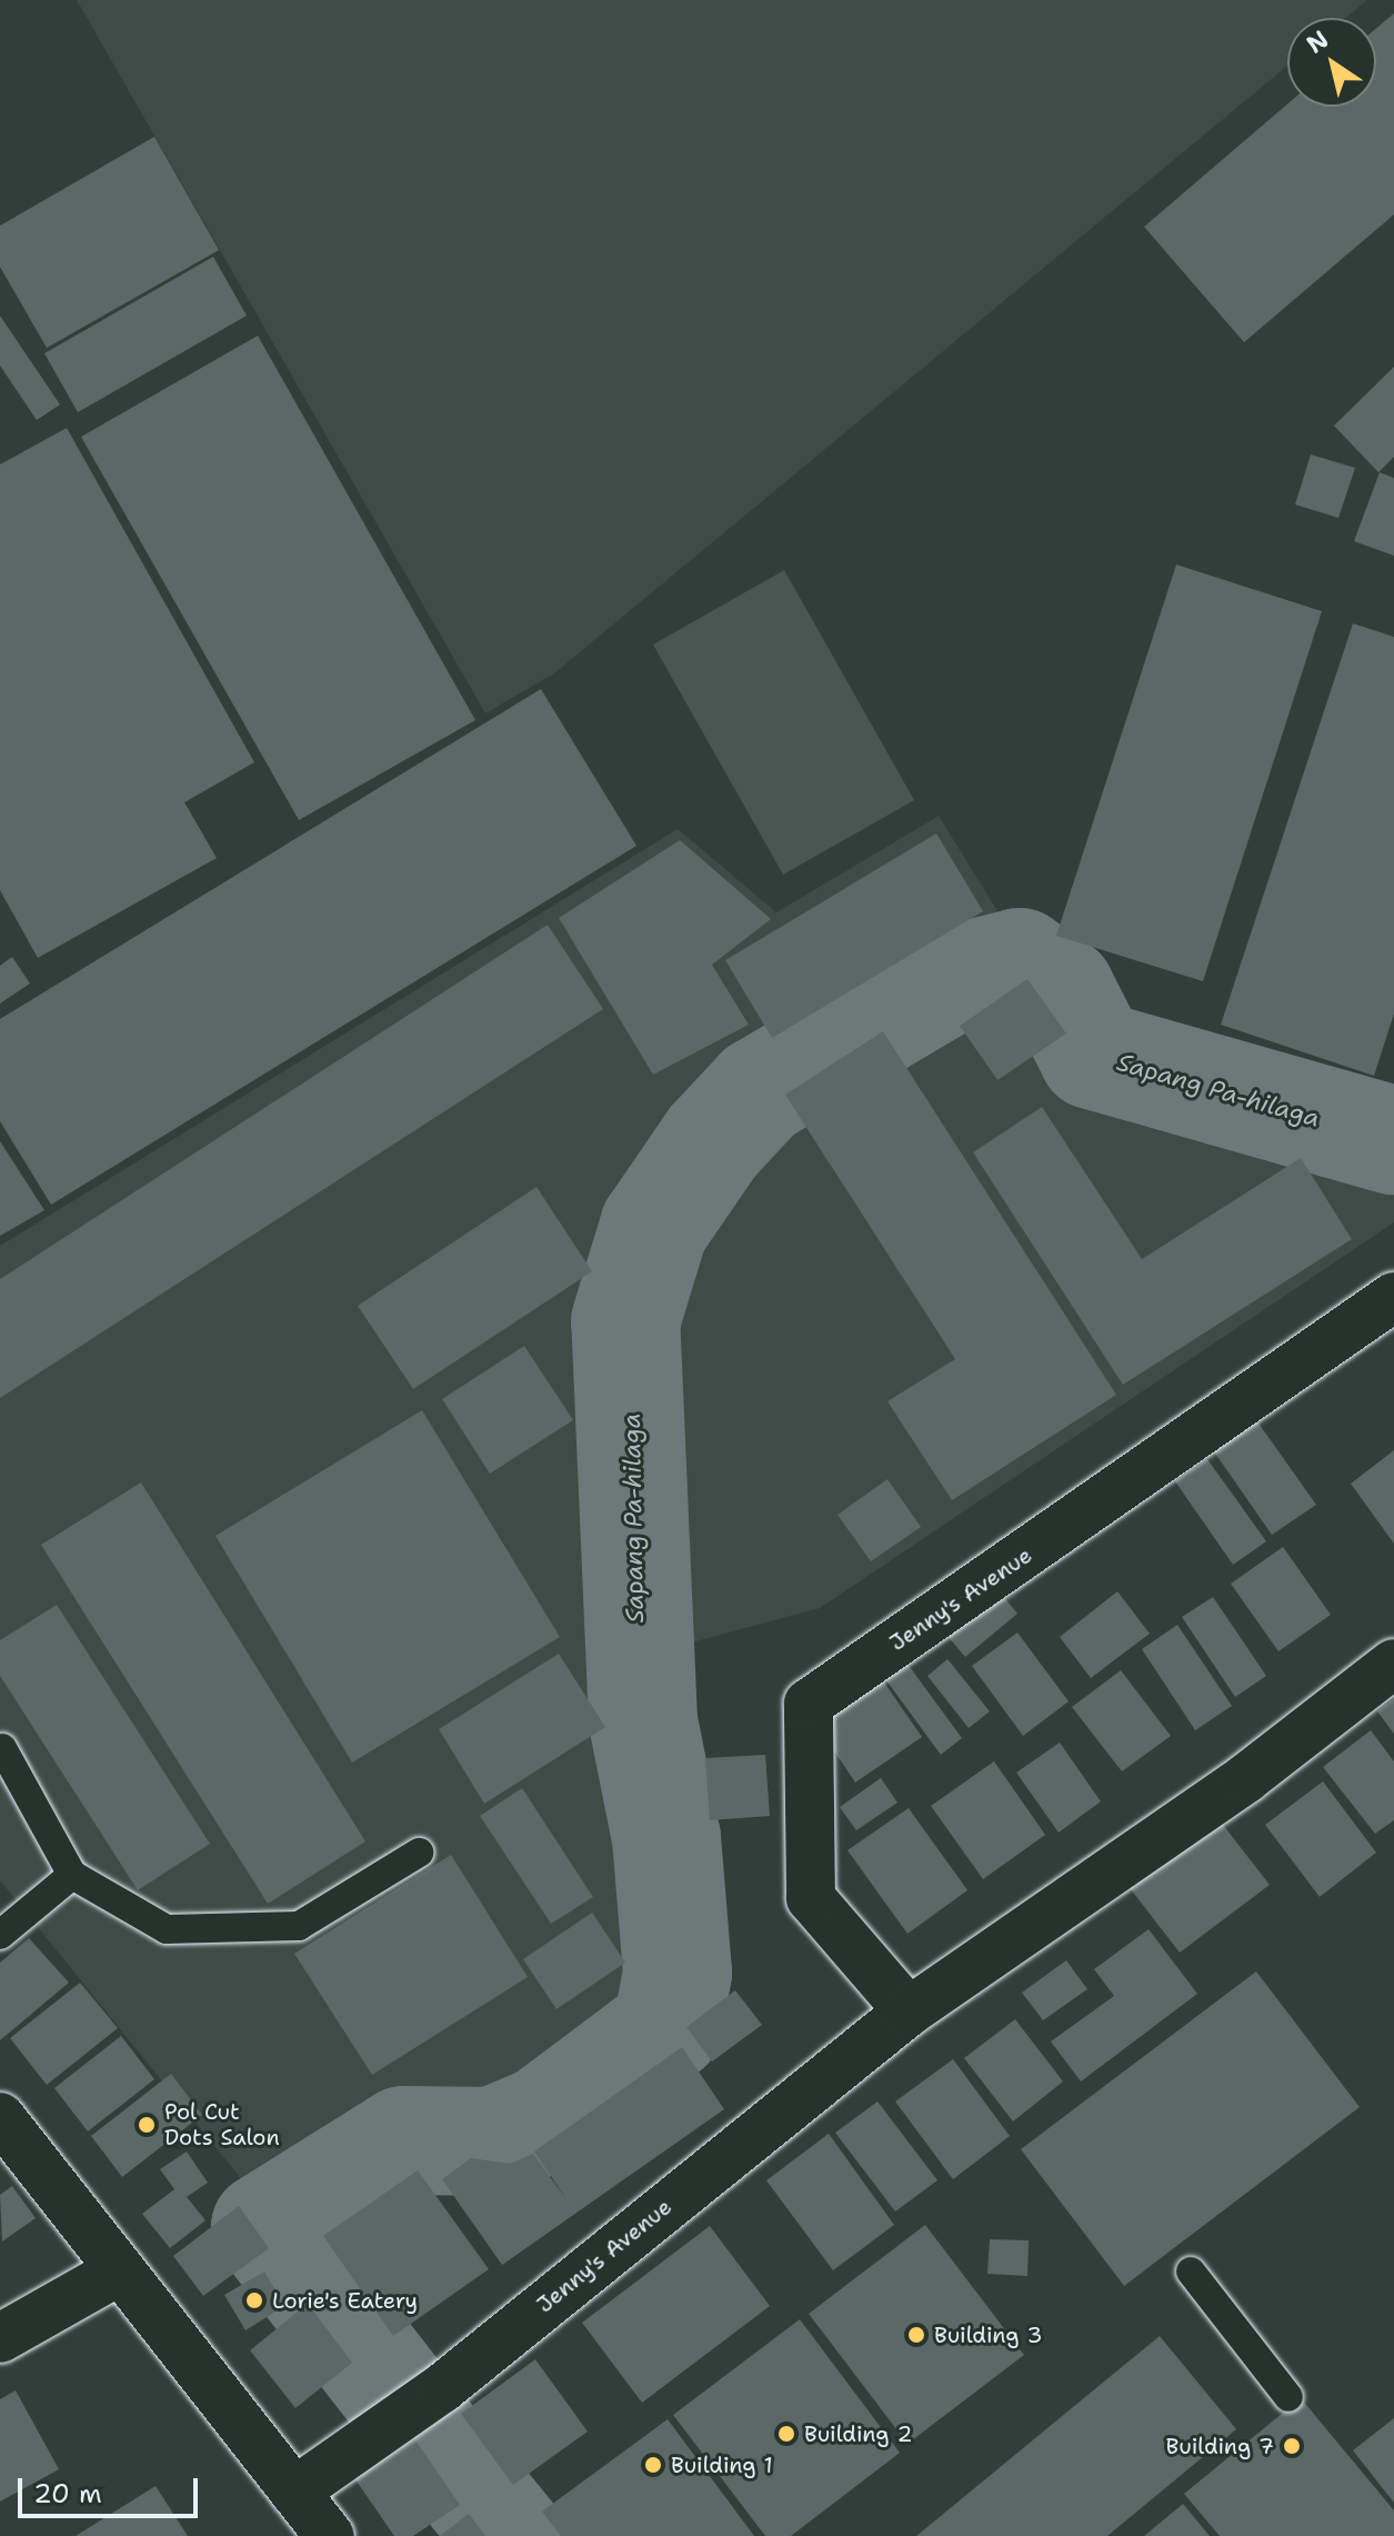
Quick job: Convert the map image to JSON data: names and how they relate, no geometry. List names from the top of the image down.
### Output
{
  "streets": {
    "street": ["Jenny's Avenue"]
  },
  "water": ["Sapang Pa-hilaga"],
  "places": [
    "Pol Cut Dots Salon",
    "Lorie's Eatery",
    "Building 3",
    "Building 2",
    "Building 7",
    "Building 1"
  ],
  "scale_bar": "20 m",
  "north": "top left"
}
